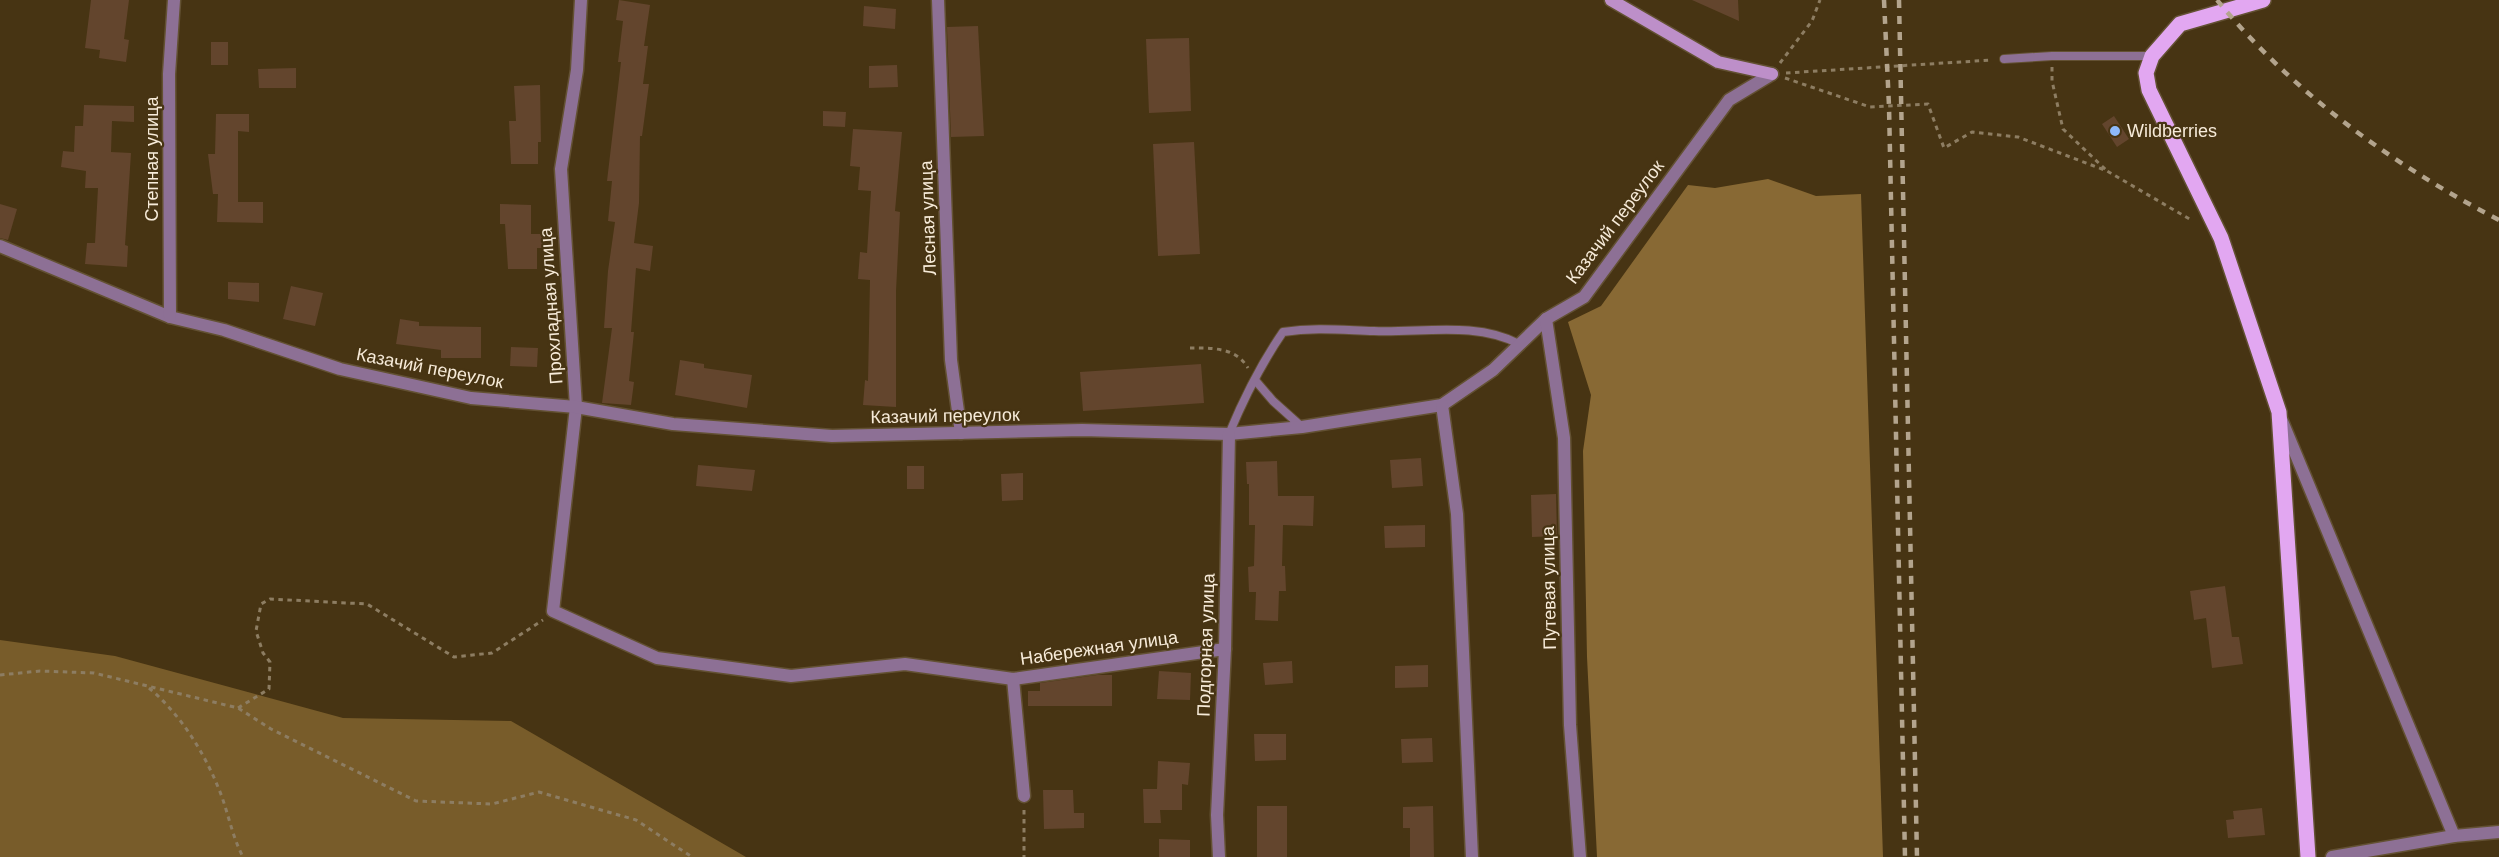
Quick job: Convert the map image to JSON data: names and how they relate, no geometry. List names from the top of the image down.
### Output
{
  "streets": {
    "street": [
      "Степная улица",
      "Лесная улица",
      "Казачий переулок",
      "Прохладная улица",
      "Путевая улица",
      "Подгорная улица",
      "Набережная улица"
    ]
  },
  "crossings": [
    ["Степная улица", "Казачий переулок"],
    ["Лесная улица", "Казачий переулок"],
    ["Казачий переулок", "Прохладная улица"],
    ["Казачий переулок", "Путевая улица"],
    ["Казачий переулок", "Подгорная улица"],
    ["Прохладная улица", "Набережная улица"],
    ["Подгорная улица", "Набережная улица"]
  ],
  "places": ["Wildberries"]
}
